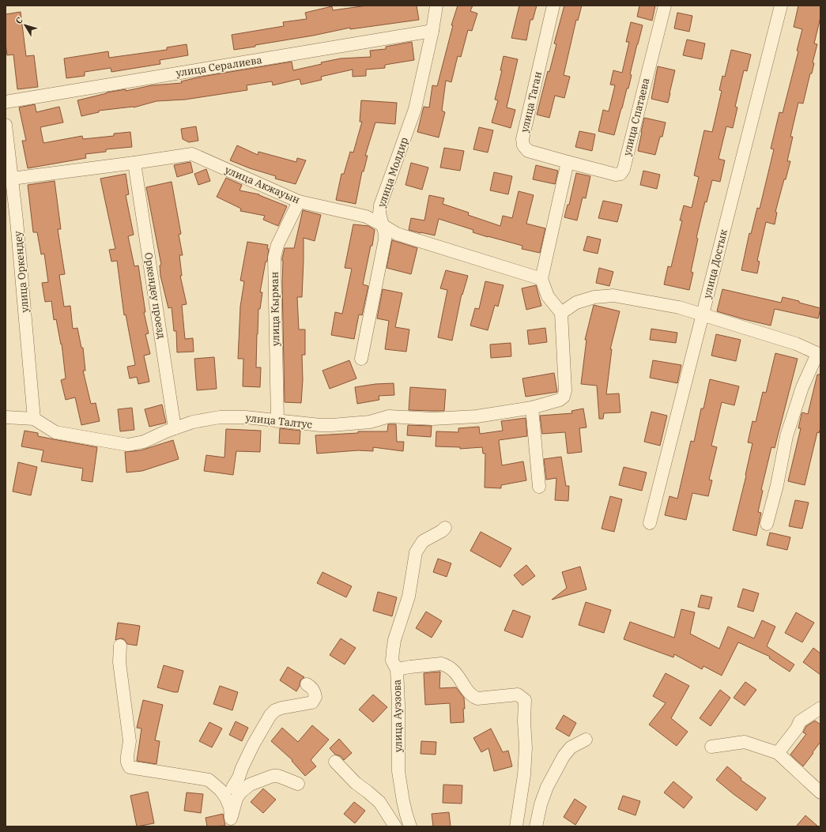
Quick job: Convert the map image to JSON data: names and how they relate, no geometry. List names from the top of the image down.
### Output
{
  "streets": {
    "street": [
      "улица Сералиева",
      "улица Таган",
      "улица Спатаева",
      "улица Молдир",
      "улица Акжауын",
      "улица Достык",
      "улица Оркендеу",
      "Оркендеу проезд",
      "улица Кырман",
      "улица Талтус",
      "улица Ауэзова"
    ]
  },
  "crossings": [
    ["улица Сералиева", "улица Молдир"],
    ["улица Таган", "улица Спатаева"],
    ["улица Молдир", "улица Акжауын"],
    ["улица Акжауын", "улица Оркендеу"],
    ["улица Акжауын", "Оркендеу проезд"],
    ["улица Акжауын", "улица Кырман"],
    ["улица Оркендеу", "улица Талтус"],
    ["Оркендеу проезд", "улица Талтус"],
    ["улица Кырман", "улица Талтус"]
  ],
  "north": "top left"
}
